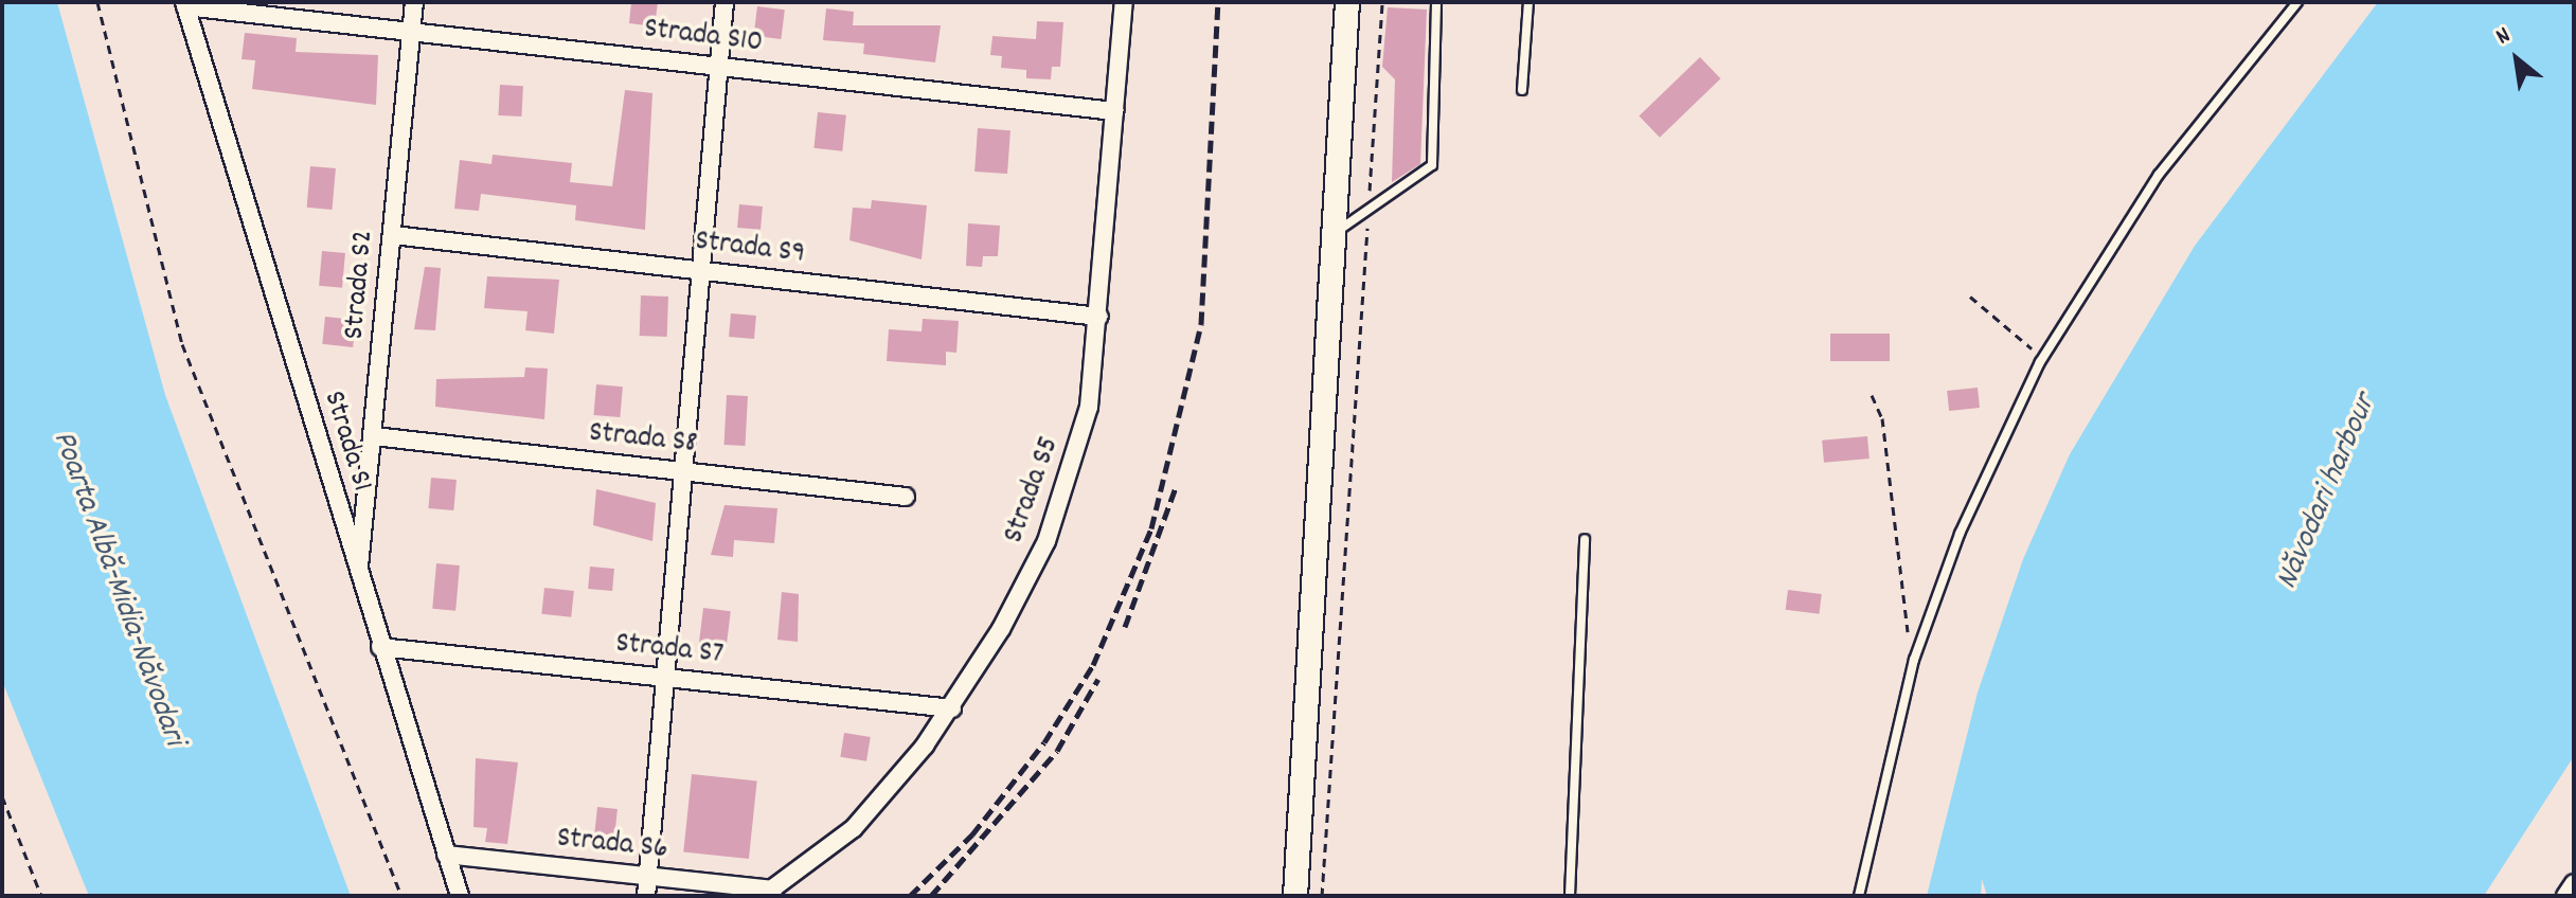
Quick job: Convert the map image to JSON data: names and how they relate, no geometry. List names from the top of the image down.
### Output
{
  "streets": {
    "street": [
      "Strada S10",
      "Strada S9",
      "Strada S2",
      "Strada S8",
      "Strada S1",
      "Strada S5",
      "Strada S7",
      "Strada S6"
    ]
  },
  "crossings": [
    ["Strada S10", "Strada S2"],
    ["Strada S10", "Strada S1"],
    ["Strada S10", "Strada S5"],
    ["Strada S9", "Strada S2"],
    ["Strada S9", "Strada S5"],
    ["Strada S2", "Strada S8"],
    ["Strada S2", "Strada S1"],
    ["Strada S1", "Strada S7"],
    ["Strada S1", "Strada S6"],
    ["Strada S5", "Strada S7"],
    ["Strada S5", "Strada S6"]
  ],
  "water": ["Năvodari harbour", "Poarta Albă-Midia-Năvodari"],
  "north": "top left"
}
